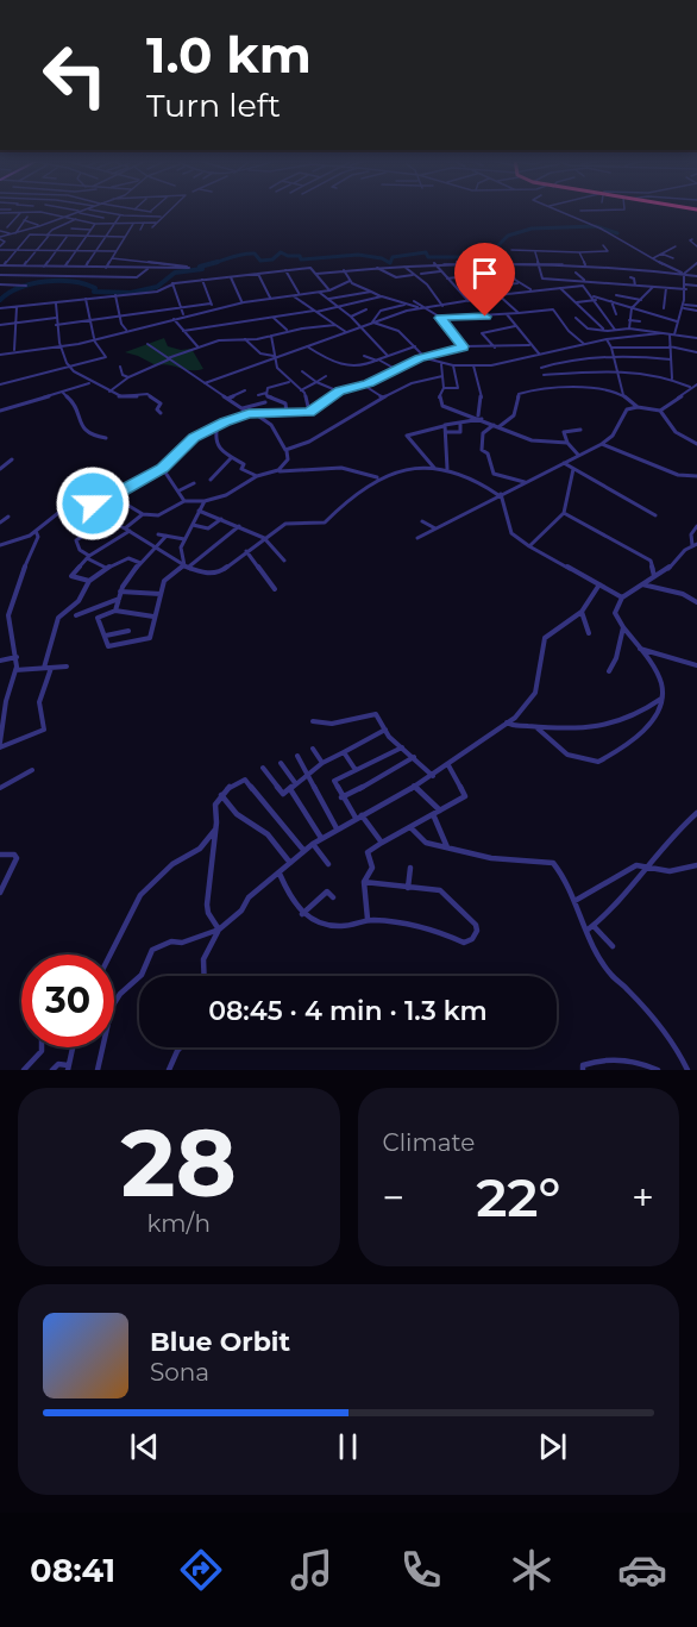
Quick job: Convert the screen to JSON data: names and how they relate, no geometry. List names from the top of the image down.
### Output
{
  "page": {
    "turn": ["1.0 km", "Turn left"],
    "limit": "30",
    "trip": "08:45 · 4 min · 1.3 km",
    "tile": [
      ["28", "km/h"],
      "Climate"
    ],
    "heat": ["−", "22°", "+"],
    "song": ["Blue Orbit", "Sona"],
    "tabs": "08:41"
  }
}
